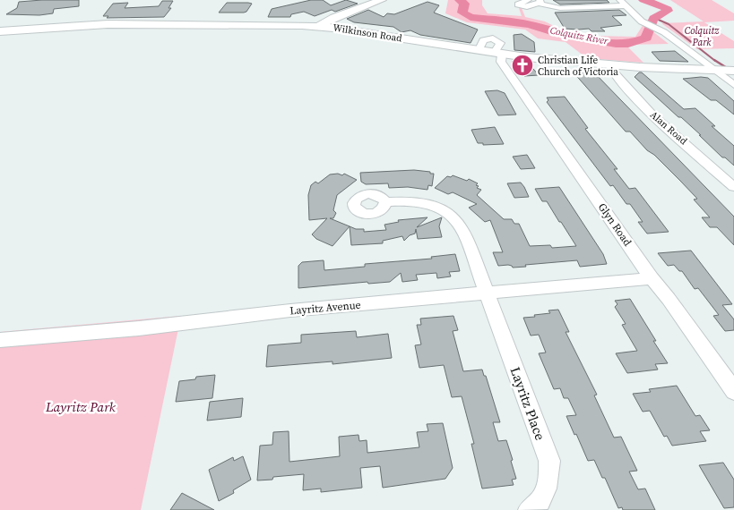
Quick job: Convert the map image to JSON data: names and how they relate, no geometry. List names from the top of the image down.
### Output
{
  "streets": {
    "main road": ["Wilkinson Road"],
    "street": [
      "Alan Road",
      "Glyn Road",
      "Layritz Avenue",
      "Layritz Place"
    ]
  },
  "crossings": [
    ["Wilkinson Road", "Alan Road"],
    ["Wilkinson Road", "Glyn Road"],
    ["Glyn Road", "Layritz Avenue"],
    ["Layritz Avenue", "Layritz Place"]
  ],
  "water": ["Colquitz River"],
  "parks": ["Colquitz Park", "Layritz Park"],
  "places": {
    "church": ["Christian Life Church of Victoria"]
  }
}
